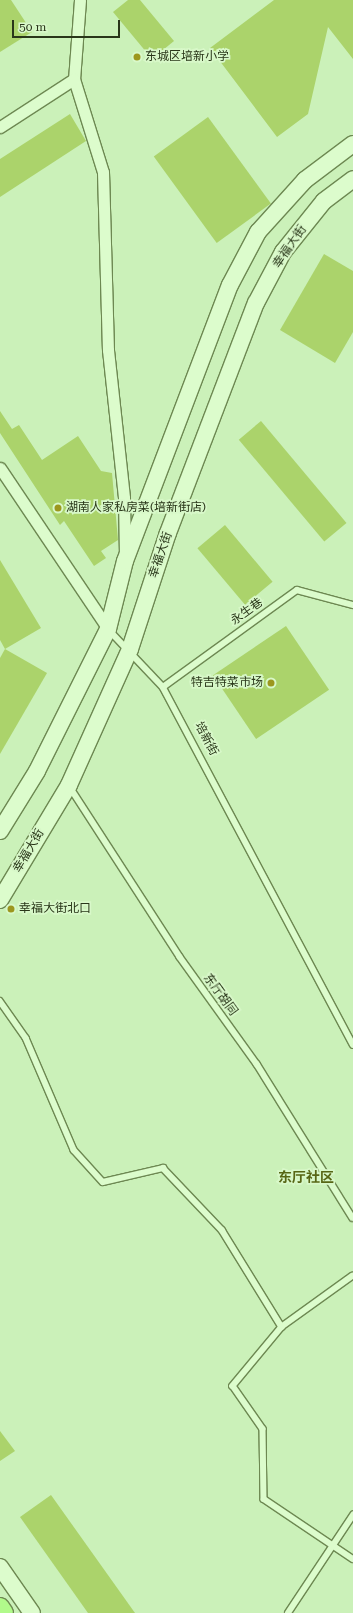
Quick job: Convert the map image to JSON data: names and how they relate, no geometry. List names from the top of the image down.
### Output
{
  "streets": {
    "main road": ["幸福大街"],
    "street": ["培新街"],
    "lane": ["永生巷", "东厅胡同"]
  },
  "crossings": [
    ["幸福大街", "培新街"],
    ["幸福大街", "东厅胡同"],
    ["永生巷", "培新街"]
  ],
  "districts": ["东厅社区"],
  "places": [
    "东城区培新小学",
    "湖南人家私房菜(培新街店)",
    "特吉特菜市场",
    "幸福大街北口"
  ],
  "scale_bar": "50 m"
}
